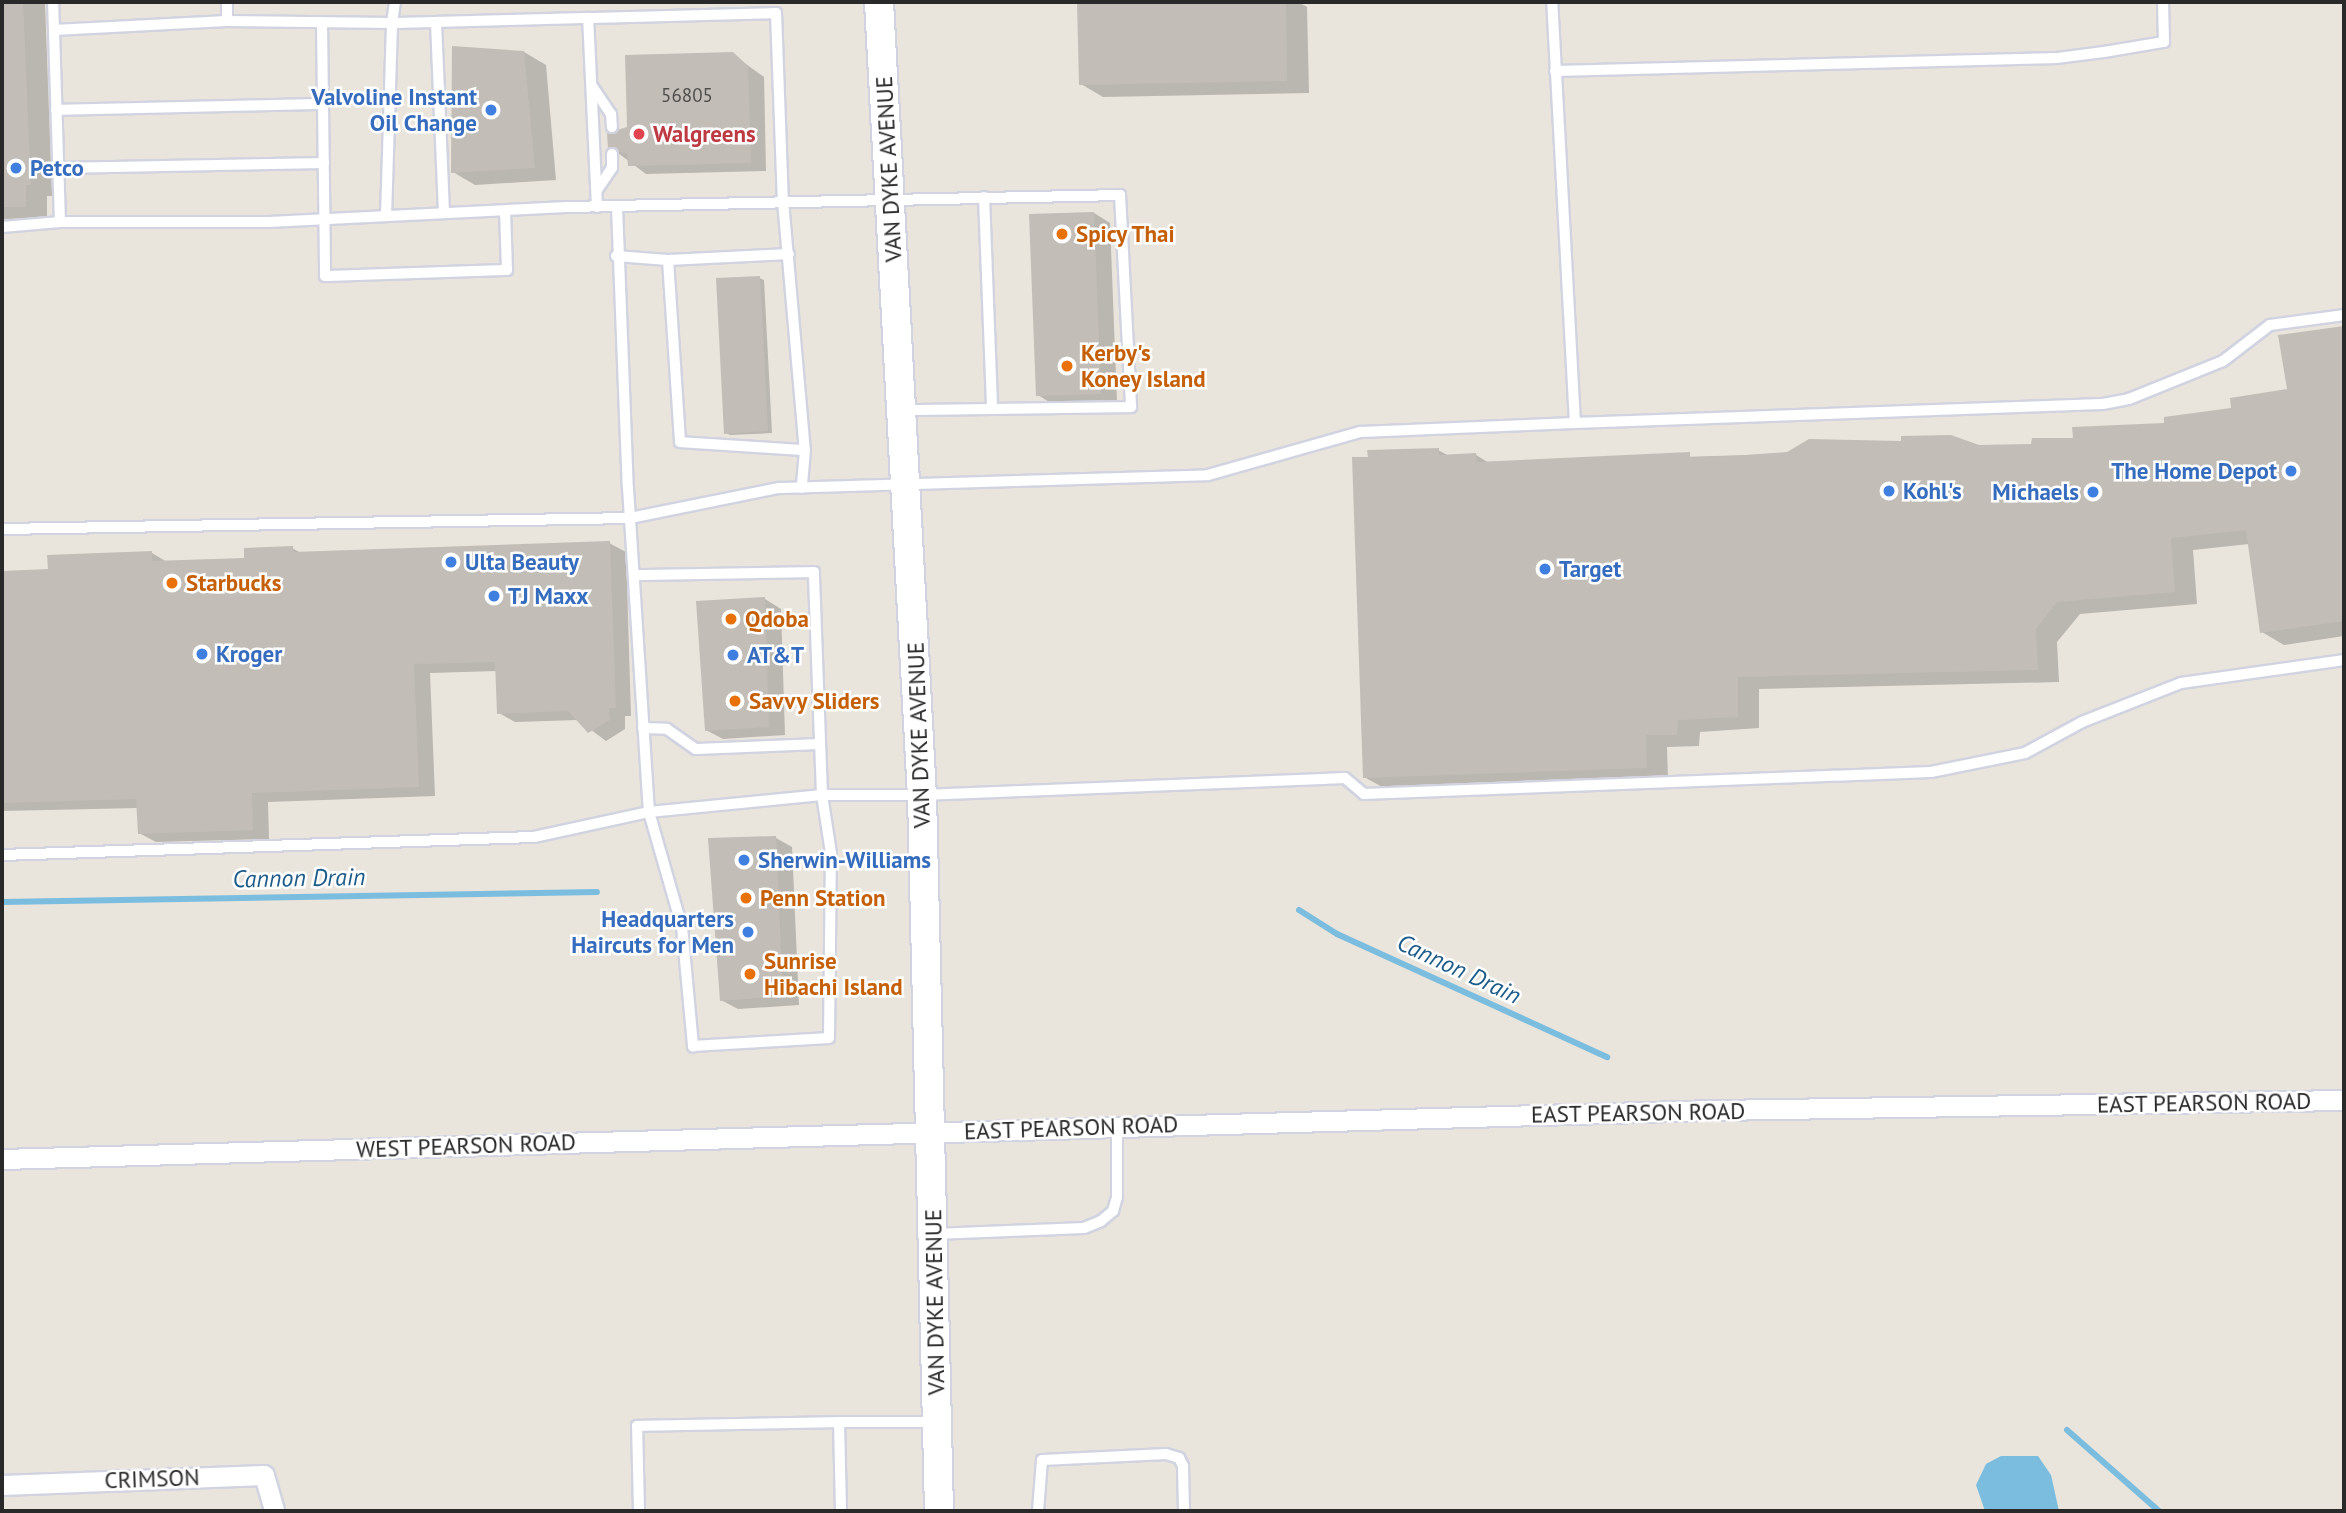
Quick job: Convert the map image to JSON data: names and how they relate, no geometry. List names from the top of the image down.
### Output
{
  "streets": {
    "main road": ["VAN DYKE AVENUE"],
    "street": ["EAST PEARSON ROAD", "WEST PEARSON ROAD", "CRIMSON"]
  },
  "crossings": [
    ["VAN DYKE AVENUE", "EAST PEARSON ROAD"],
    ["VAN DYKE AVENUE", "WEST PEARSON ROAD"],
    ["EAST PEARSON ROAD", "WEST PEARSON ROAD"]
  ],
  "water": ["Cannon Drain"],
  "places": [
    "Valvoline Instant Oil Change",
    "Walgreens",
    "Petco",
    "Spicy Thai",
    "Kerby's Koney Island",
    "The Home Depot",
    "Kohl's",
    "Michaels",
    "Ulta Beauty",
    "Target",
    "Starbucks",
    "TJ Maxx",
    "Qdoba",
    "Kroger",
    "AT&T",
    "Savvy Sliders",
    "Sherwin-Williams",
    "Penn Station",
    "Headquarters Haircuts for Men",
    "Sunrise Hibachi Island"
  ],
  "house_numbers": ["56805"]
}
